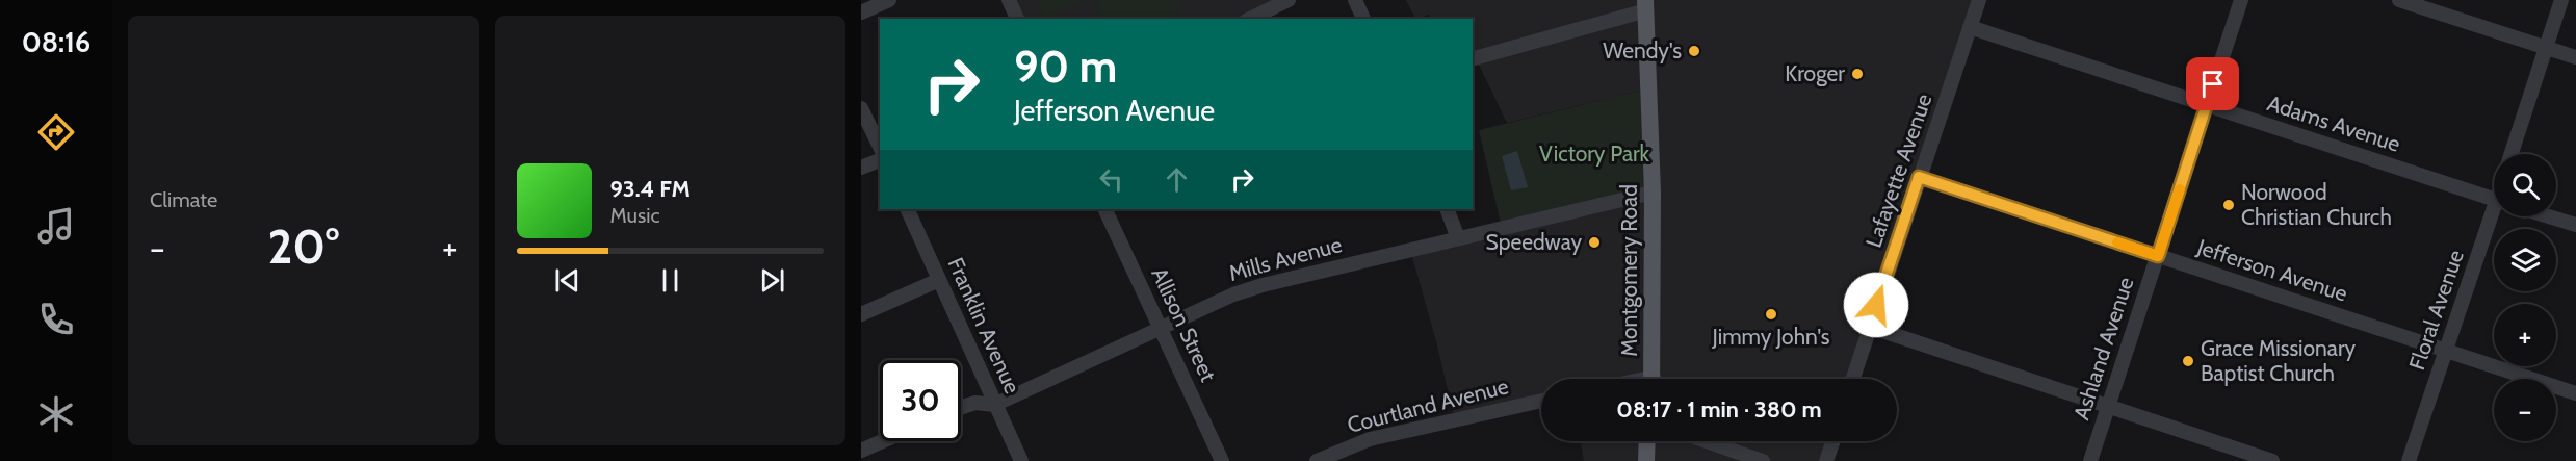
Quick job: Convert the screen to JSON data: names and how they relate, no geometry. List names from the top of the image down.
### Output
{
  "streets": {
    "main road": ["Montgomery Road"],
    "street": [
      "Adams Avenue",
      "Lafayette Avenue",
      "Mills Avenue",
      "Jefferson Avenue",
      "Floral Avenue",
      "Allison Street",
      "Franklin Avenue",
      "Ashland Avenue",
      "Courtland Avenue"
    ]
  },
  "crossings": [
    ["Adams Avenue", "Lafayette Avenue"],
    ["Adams Avenue", "Ashland Avenue"],
    ["Lafayette Avenue", "Jefferson Avenue"],
    ["Mills Avenue", "Montgomery Road"],
    ["Mills Avenue", "Allison Street"],
    ["Mills Avenue", "Franklin Avenue"],
    ["Jefferson Avenue", "Floral Avenue"],
    ["Jefferson Avenue", "Ashland Avenue"]
  ],
  "parks": ["Victory Park"],
  "places": [
    "Wendy's",
    "Kroger",
    "Norwood Christian Church",
    "Speedway",
    "Jimmy John's",
    "Grace Missionary Baptist Church"
  ],
  "page": {
    "tabs": "08:16",
    "tile": "Climate",
    "turn": ["90 m", "Jefferson Avenue"],
    "map_buttons": ["+", "−"],
    "song": ["93.4 FM", "Music"],
    "heat": ["−", "20°", "+"],
    "limit": "30",
    "trip": "08:17 · 1 min · 380 m"
  }
}
